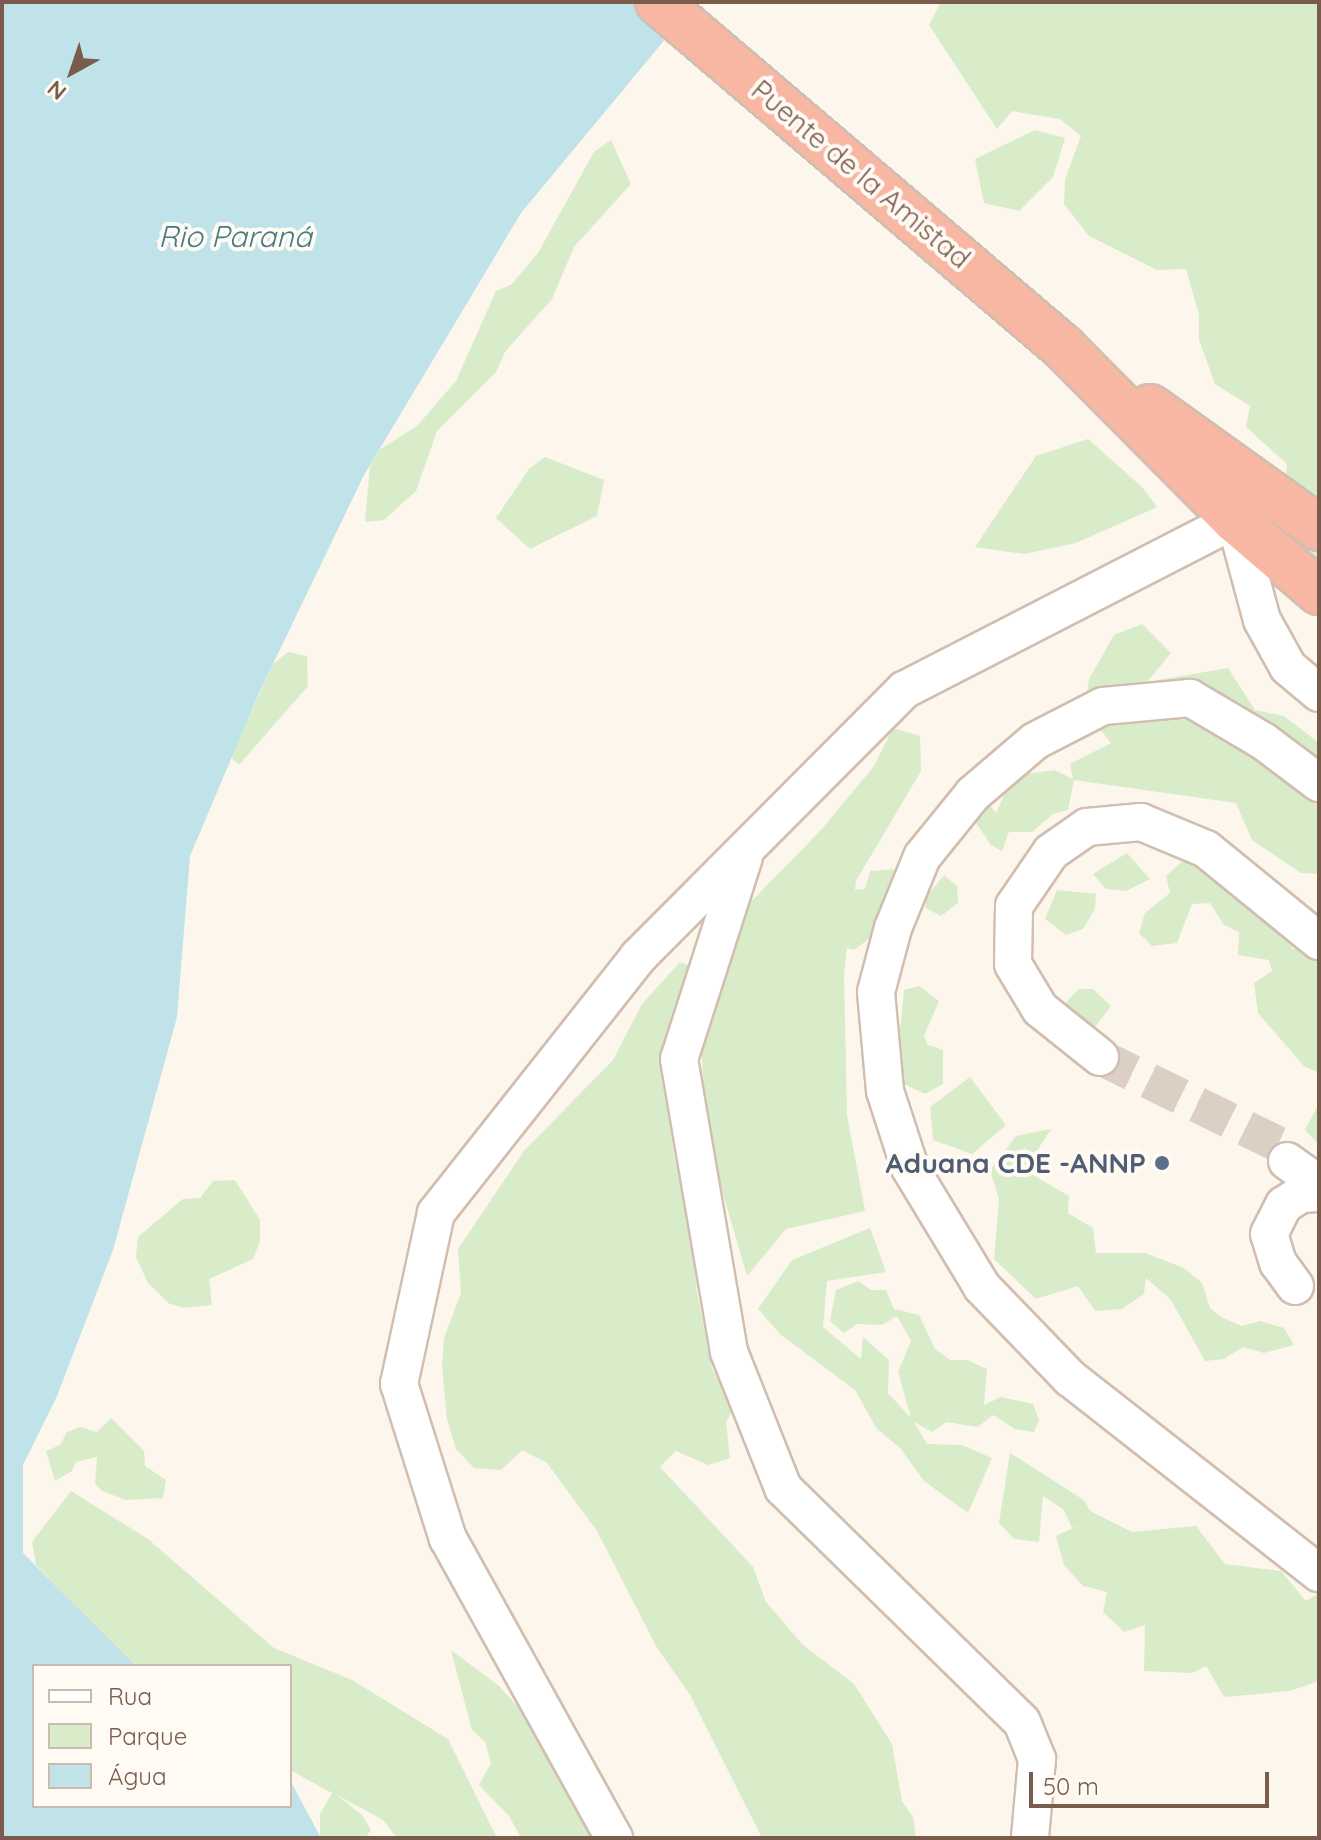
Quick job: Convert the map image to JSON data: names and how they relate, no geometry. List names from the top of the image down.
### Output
{
  "streets": {
    "highway": ["Puente de la Amistad"]
  },
  "water": ["Rio Paraná"],
  "places": ["Aduana CDE -ANNP"],
  "legend": ["Rua", "Parque", "Água"],
  "scale_bar": "50 m",
  "north": "bottom left"
}
